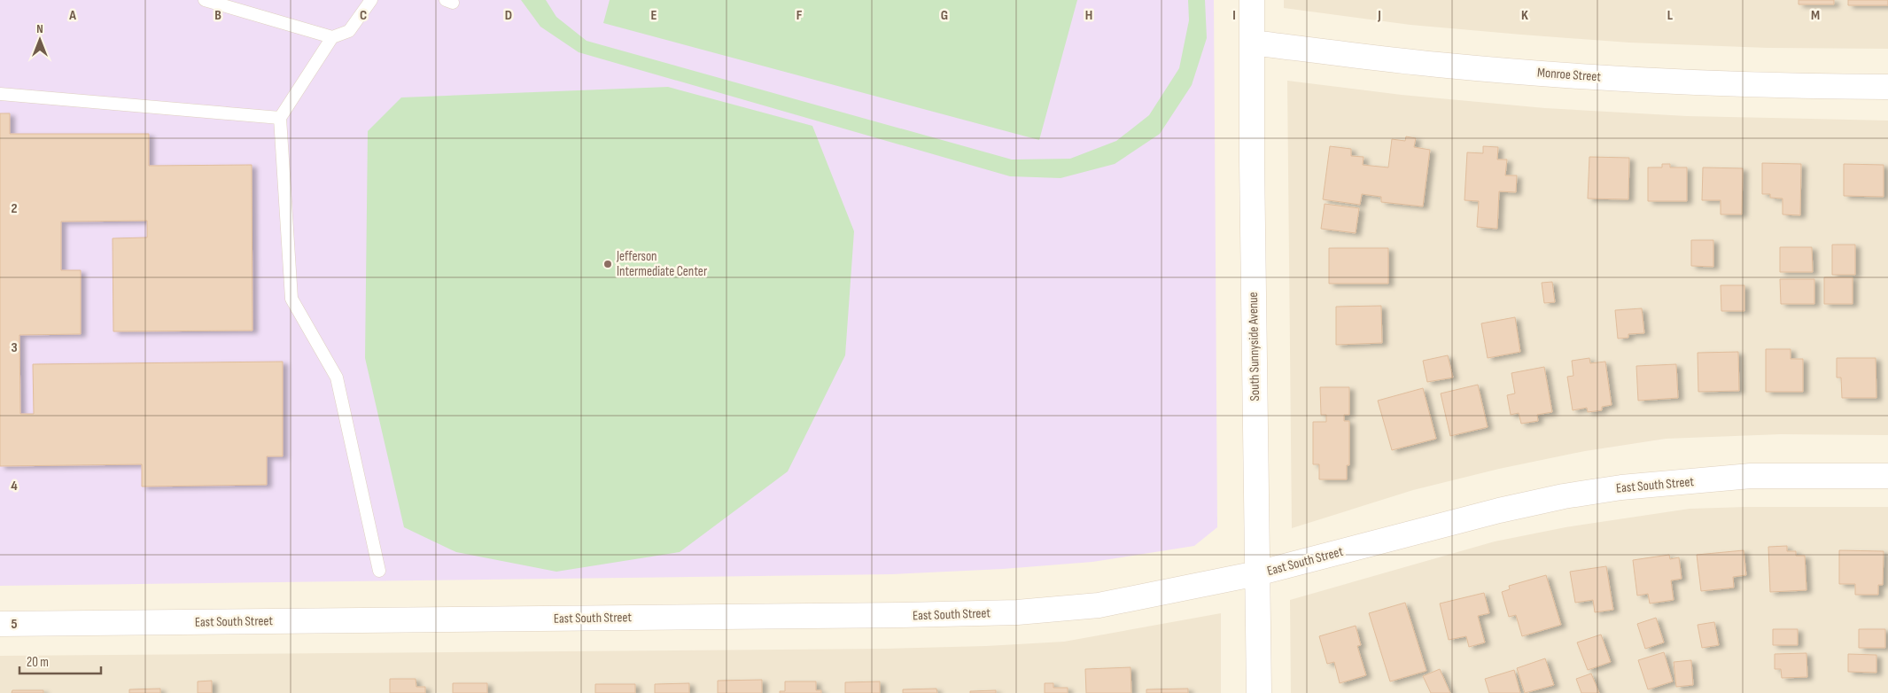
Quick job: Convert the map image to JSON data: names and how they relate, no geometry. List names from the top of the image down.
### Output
{
  "streets": {
    "street": ["Monroe Street", "South Sunnyside Avenue", "East South Street"]
  },
  "crossings": [
    ["Monroe Street", "South Sunnyside Avenue"],
    ["South Sunnyside Avenue", "East South Street"]
  ],
  "places": ["Jefferson Intermediate Center"],
  "scale_bar": "20 m",
  "north": "top",
  "grid": {
    "columns": [
      "A",
      "B",
      "C",
      "D",
      "E",
      "F",
      "G",
      "H",
      "I",
      "J",
      "K",
      "L",
      "M"
    ],
    "rows": [
      "2",
      "3",
      "4",
      "5"
    ]
  }
}
